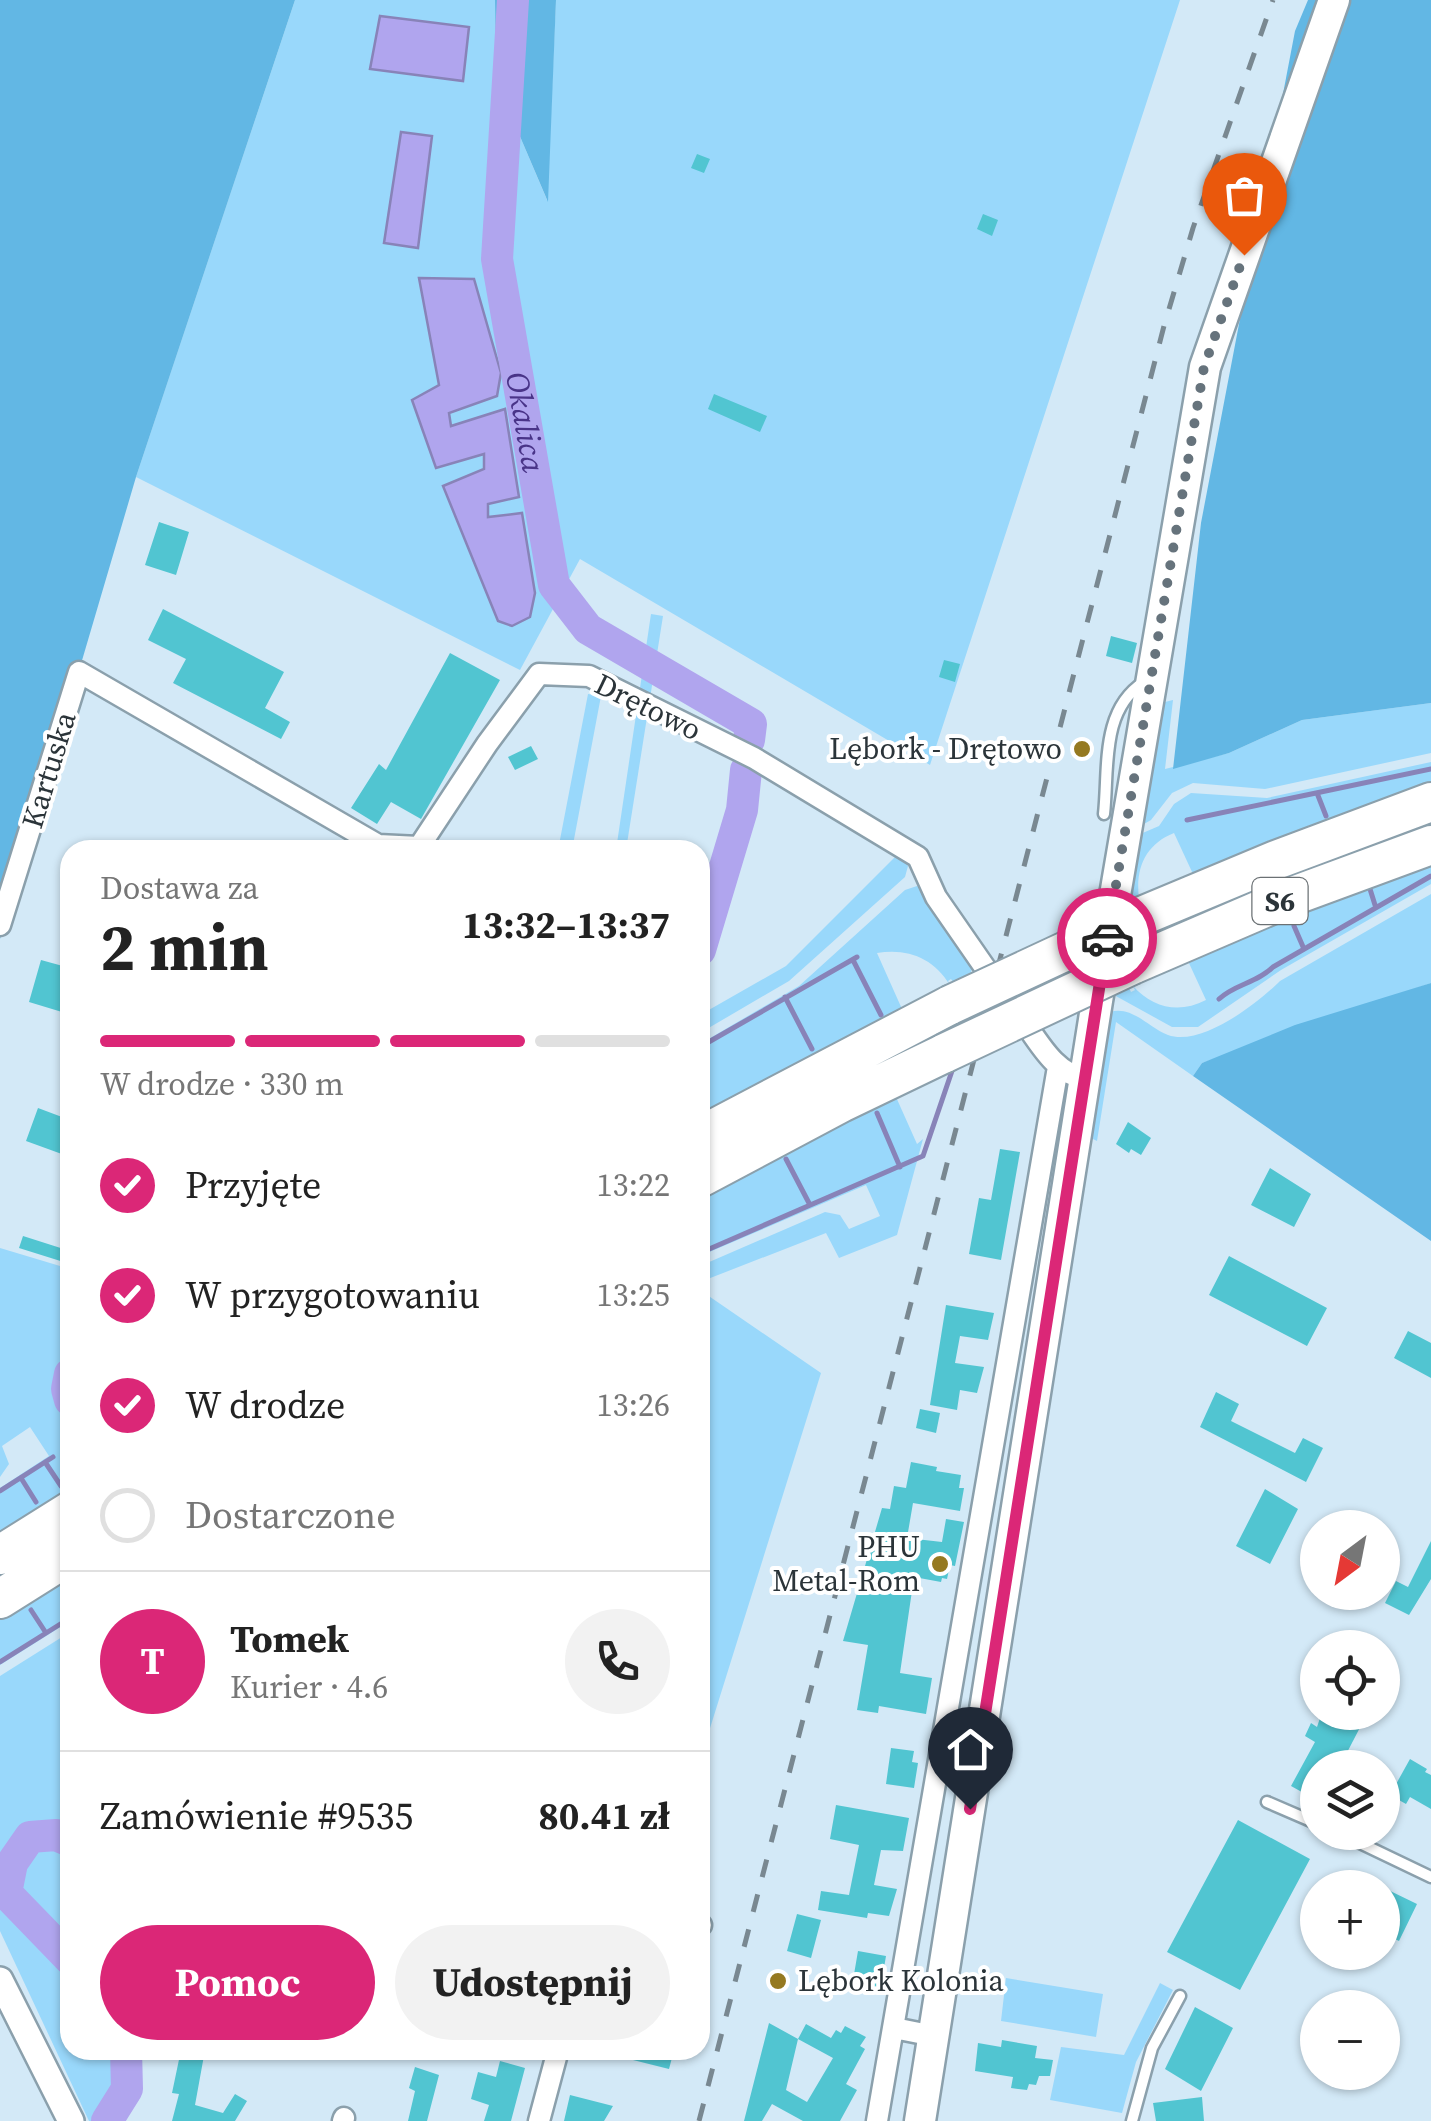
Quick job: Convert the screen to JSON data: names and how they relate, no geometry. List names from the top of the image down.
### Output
{
  "streets": {
    "highway": ["S6"],
    "street": ["Drętowo", "Kartuska"]
  },
  "crossings": [
    ["Drętowo", "Kartuska"]
  ],
  "water": ["Okalica"],
  "places": ["Lębork - Drętowo", "PHU Metal-Rom", "Lębork Kolonia"],
  "north": "bottom left",
  "page": {
    "heading": ["2 min", "Dostawa za", "13:32–13:37"],
    "panel": [
      "Tomek",
      "Kurier · 4.6",
      "Zamówienie #9535",
      "80.41 zł"
    ],
    "bar": "W drodze · 330 m",
    "list": [
      ["Przyjęte", "13:22"],
      ["W przygotowaniu", "13:25"],
      ["W drodze", "13:26"],
      "Dostarczone"
    ],
    "map_buttons": ["+", "−"],
    "round": "T",
    "buttons": ["Pomoc", "Udostępnij"]
  }
}
